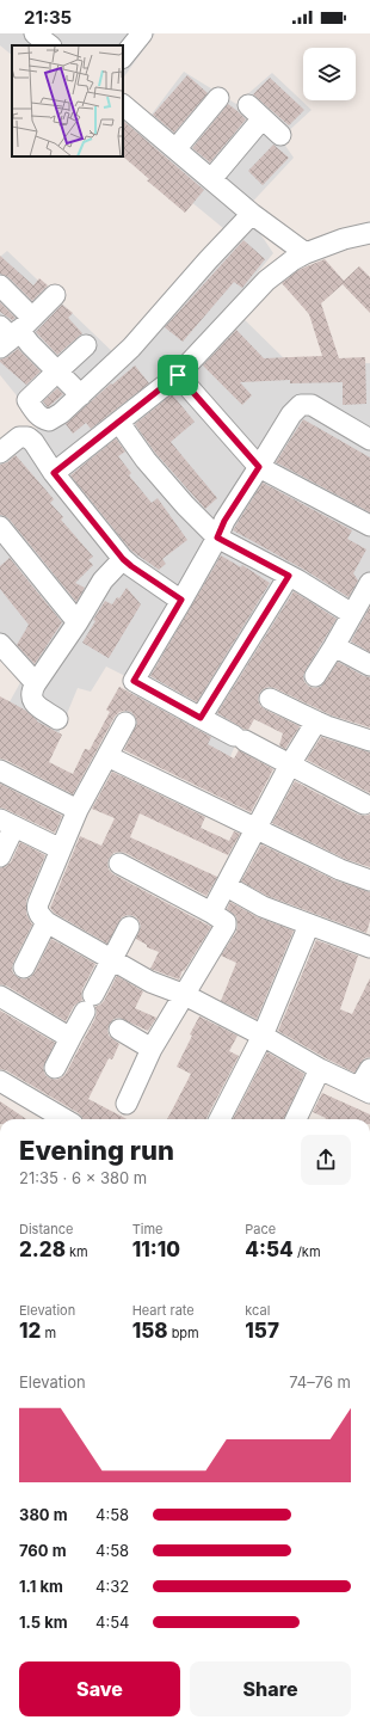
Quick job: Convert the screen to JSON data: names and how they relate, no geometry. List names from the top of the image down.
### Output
{
  "page": {
    "status": "21:35",
    "heading": ["Evening run", "21:35 · 6 × 380 m"],
    "stats": [
      ["Distance", "2.28 km"],
      ["Time", "11:10"],
      ["Pace", "4:54 /km"],
      ["Elevation", "12 m"],
      ["Heart rate", "158 bpm"],
      ["kcal", "157"]
    ],
    "chart": ["Elevation", "74–76 m"],
    "list": [
      {
        "name": "380 m",
        "note": "4:58"
      },
      {
        "name": "760 m",
        "note": "4:58"
      },
      {
        "name": "1.1 km",
        "note": "4:32"
      },
      {
        "name": "1.5 km",
        "note": "4:54"
      }
    ],
    "buttons": ["Save", "Share"]
  }
}
